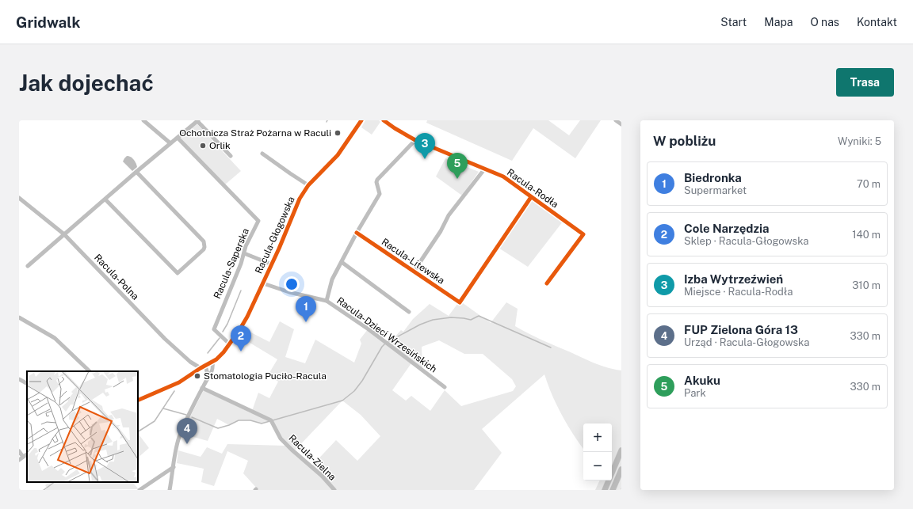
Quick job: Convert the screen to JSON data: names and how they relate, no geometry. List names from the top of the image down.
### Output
{
  "streets": {
    "street": [
      "Racula-Rodła",
      "Racula-Głogowska",
      "Racula-Litewska",
      "Racula-Saperska",
      "Racula-Polna",
      "Racula-Dzieci Wrzesińskich",
      "Racula-Zielna"
    ]
  },
  "crossings": [
    ["Racula-Rodła", "Racula-Litewska"],
    ["Racula-Głogowska", "Racula-Saperska"],
    ["Racula-Głogowska", "Racula-Polna"],
    ["Racula-Głogowska", "Racula-Dzieci Wrzesińskich"]
  ],
  "places": ["Ochotnicza Straż Pożarna w Raculi", "Orlik", "Stomatologia Puciło-Racula"],
  "page": {
    "header": "Gridwalk",
    "nav": [
      "Start",
      "Mapa",
      "O nas",
      "Kontakt"
    ],
    "buttons": "Trasa",
    "title": "Jak dojechać",
    "heading": ["W pobliżu", "Wyniki: 5"],
    "pins": [
      "3",
      "5",
      "1",
      "2",
      "4"
    ],
    "list": [
      {
        "mark": "1",
        "name": "Biedronka",
        "note": "Supermarket",
        "value": "70 m"
      },
      {
        "mark": "2",
        "name": "Cole Narzędzia",
        "note": "Sklep · Racula-Głogowska",
        "value": "140 m"
      },
      {
        "mark": "3",
        "name": "Izba Wytrzeźwień",
        "note": "Miejsce · Racula-Rodła",
        "value": "310 m"
      },
      {
        "mark": "4",
        "name": "FUP Zielona Góra 13",
        "note": "Urząd · Racula-Głogowska",
        "value": "330 m"
      },
      {
        "mark": "5",
        "name": "Akuku",
        "note": "Park",
        "value": "330 m"
      }
    ],
    "map_buttons": ["+", "−"]
  }
}
